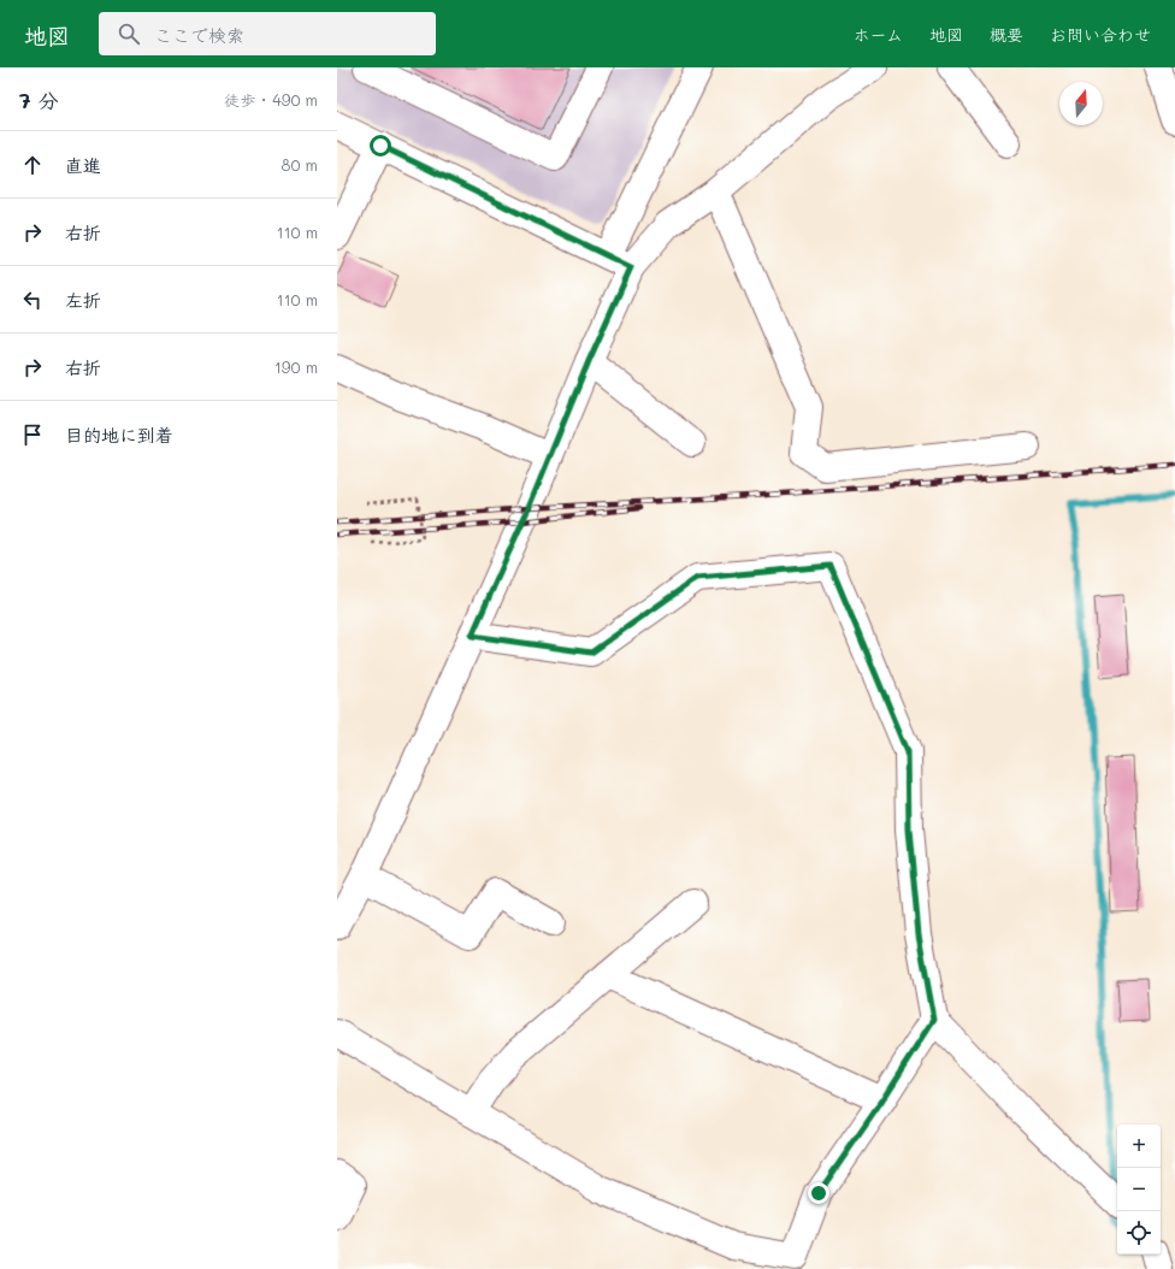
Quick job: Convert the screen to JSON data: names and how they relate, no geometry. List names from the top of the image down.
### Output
{
  "north": "top",
  "page": {
    "header": "地図",
    "search": "ここで検索",
    "nav": [
      "ホーム",
      "地図",
      "概要",
      "お問い合わせ"
    ],
    "heading": ["7 分", "徒歩 · 490 m"],
    "list": [
      ["直進", "80 m"],
      ["右折", "110 m"],
      ["左折", "110 m"],
      ["右折", "190 m"],
      "目的地に到着"
    ],
    "map_buttons": ["+", "−"]
  }
}
